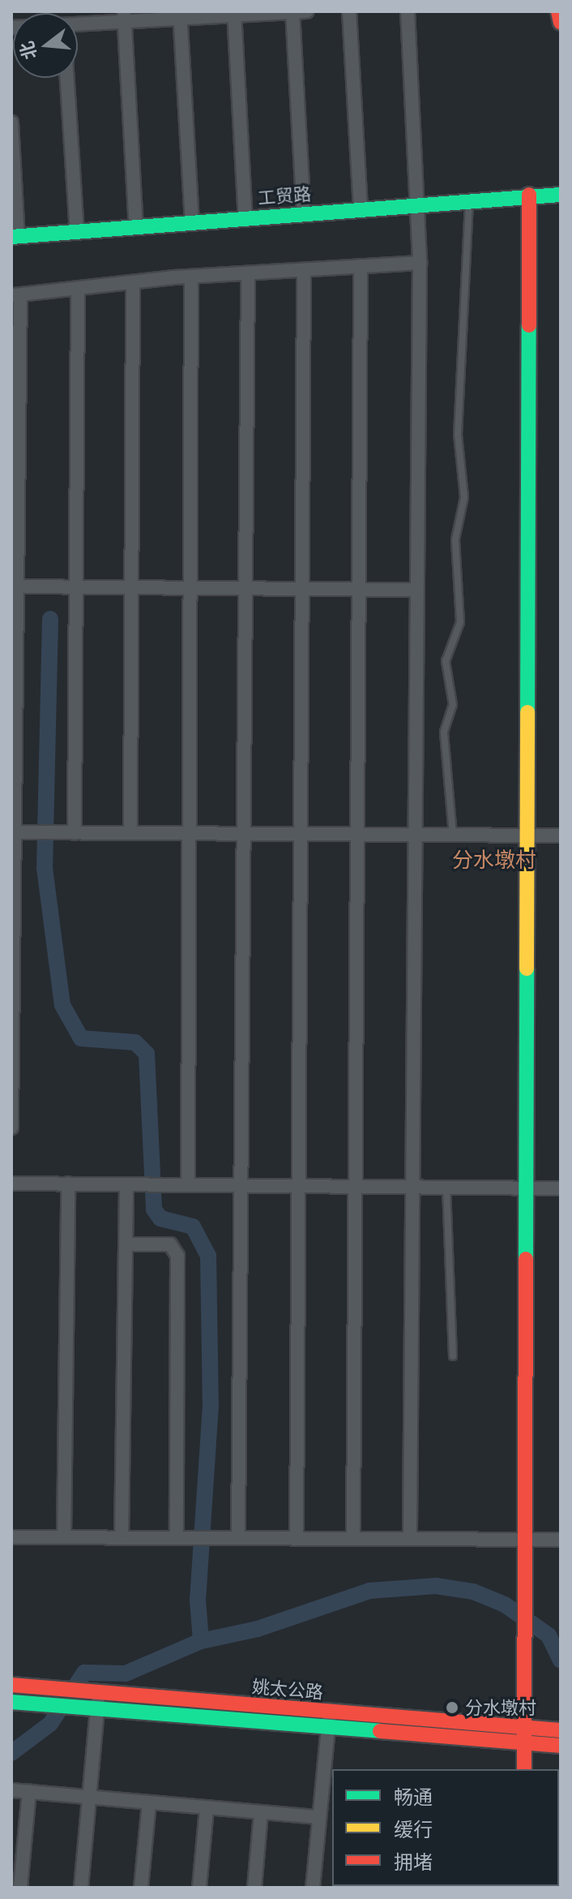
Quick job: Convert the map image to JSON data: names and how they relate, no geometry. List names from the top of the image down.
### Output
{
  "streets": {
    "street": ["工贸路", "姚太公路"]
  },
  "districts": ["分水墩村"],
  "places": ["分水墩村"],
  "legend": ["畅通", "缓行", "拥堵"],
  "north": "left"
}
